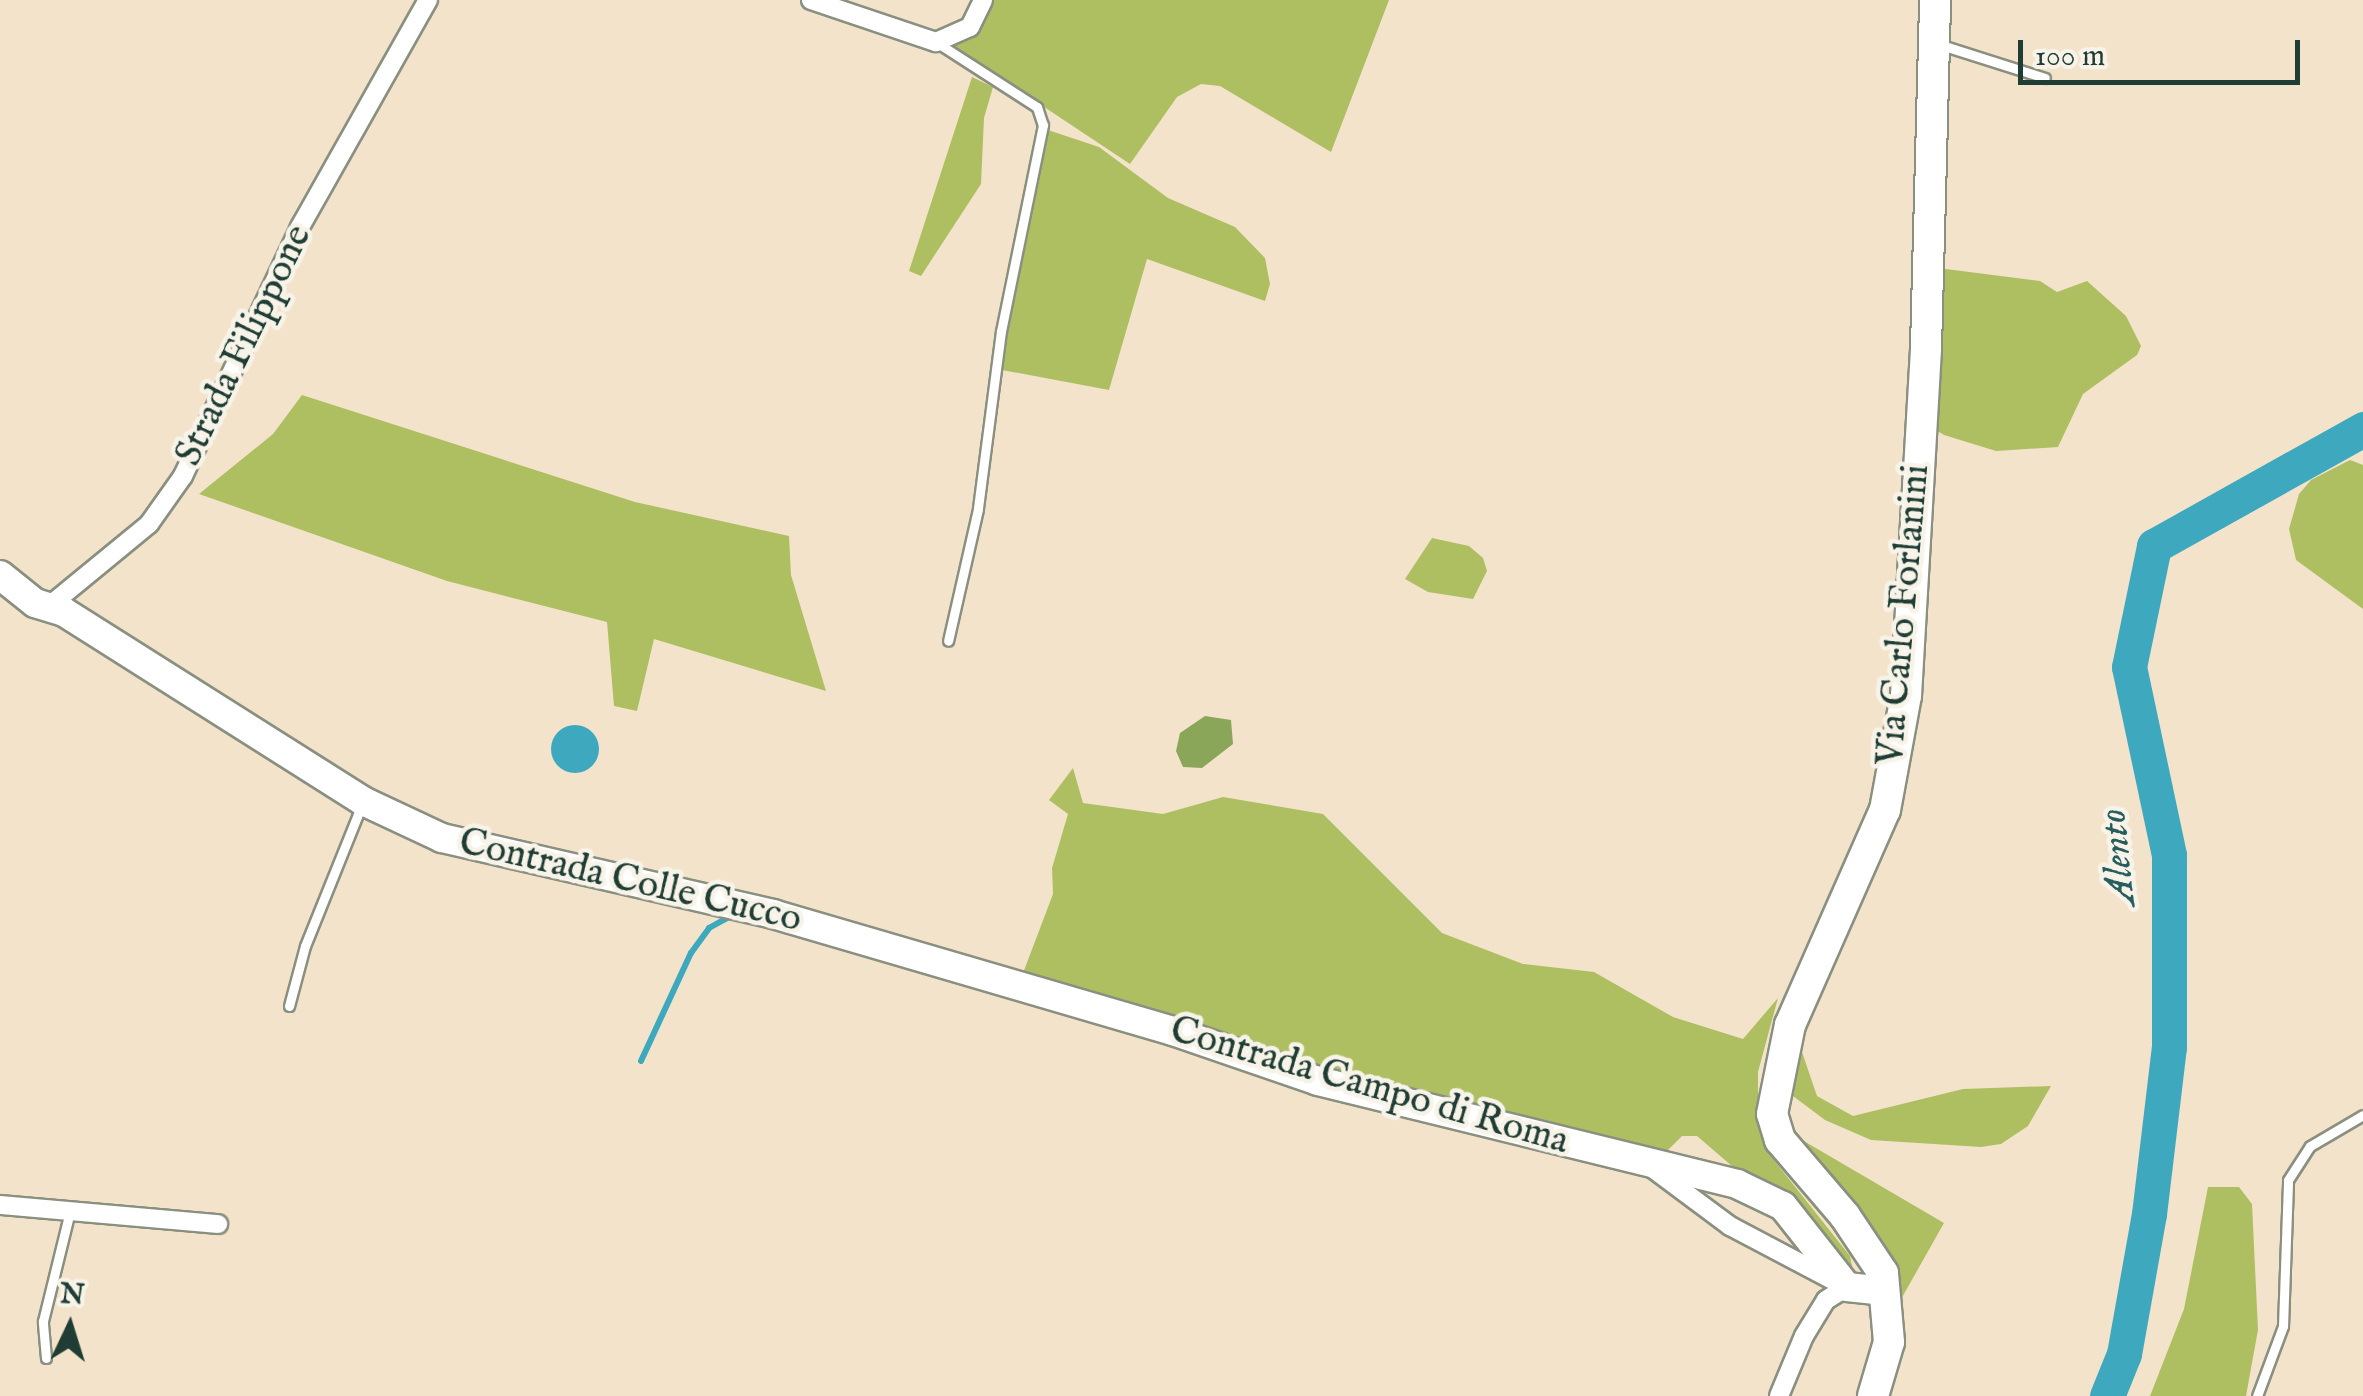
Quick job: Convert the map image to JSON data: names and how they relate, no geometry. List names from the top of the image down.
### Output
{
  "streets": {
    "main road": ["Via Carlo Forlanini"],
    "street": ["Strada Filippone", "Contrada Colle Cucco", "Contrada Campo di Roma"]
  },
  "crossings": [
    ["Strada Filippone", "Contrada Colle Cucco"],
    ["Contrada Colle Cucco", "Contrada Campo di Roma"]
  ],
  "water": ["Alento"],
  "scale_bar": "100 m",
  "north": "top"
}
